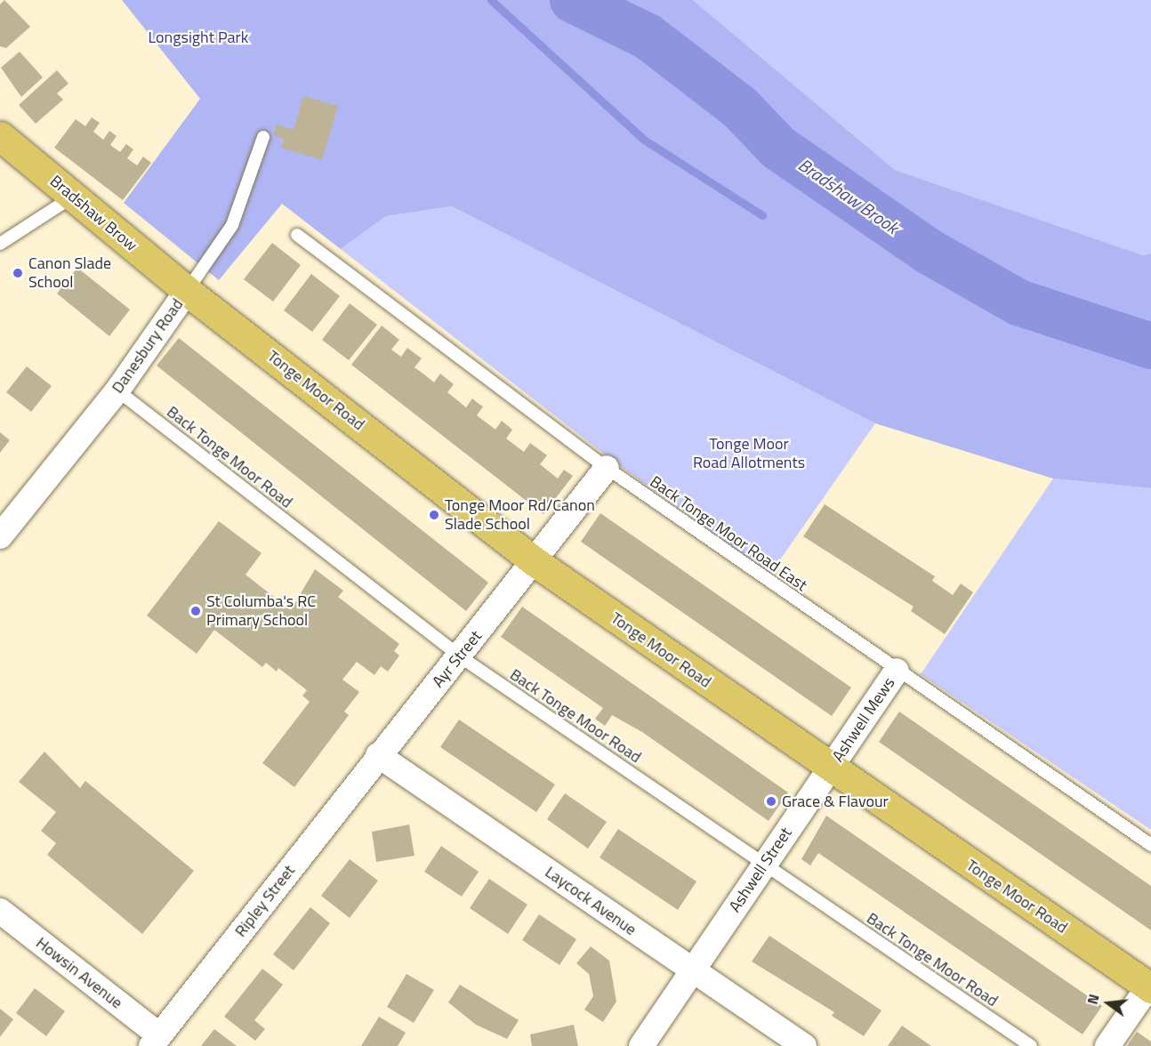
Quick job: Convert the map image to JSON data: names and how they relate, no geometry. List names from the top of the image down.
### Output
{
  "streets": {
    "main road": ["Bradshaw Brow", "Tonge Moor Road"],
    "street": [
      "Danesbury Road",
      "Ayr Street",
      "Ashwell Mews",
      "Ashwell Street",
      "Ripley Street",
      "Laycock Avenue",
      "Howsin Avenue"
    ],
    "lane": ["Back Tonge Moor Road", "Back Tonge Moor Road East"]
  },
  "crossings": [
    ["Bradshaw Brow", "Danesbury Road"],
    ["Bradshaw Brow", "Tonge Moor Road"],
    ["Danesbury Road", "Tonge Moor Road"],
    ["Danesbury Road", "Back Tonge Moor Road"],
    ["Tonge Moor Road", "Ayr Street"],
    ["Tonge Moor Road", "Ashwell Mews"],
    ["Tonge Moor Road", "Ashwell Street"],
    ["Back Tonge Moor Road", "Ayr Street"],
    ["Back Tonge Moor Road", "Ashwell Street"],
    ["Back Tonge Moor Road East", "Ayr Street"],
    ["Back Tonge Moor Road East", "Ashwell Mews"],
    ["Ayr Street", "Ripley Street"],
    ["Ayr Street", "Laycock Avenue"],
    ["Ashwell Mews", "Ashwell Street"],
    ["Ashwell Street", "Laycock Avenue"],
    ["Ripley Street", "Laycock Avenue"],
    ["Ripley Street", "Howsin Avenue"]
  ],
  "water": ["Bradshaw Brook"],
  "parks": ["Longsight Park", "Tonge Moor Road Allotments"],
  "places": [
    "Canon Slade School",
    "Tonge Moor Rd/Canon Slade School",
    "St Columba's RC Primary School",
    "Grace & Flavour"
  ],
  "north": "left"
}
